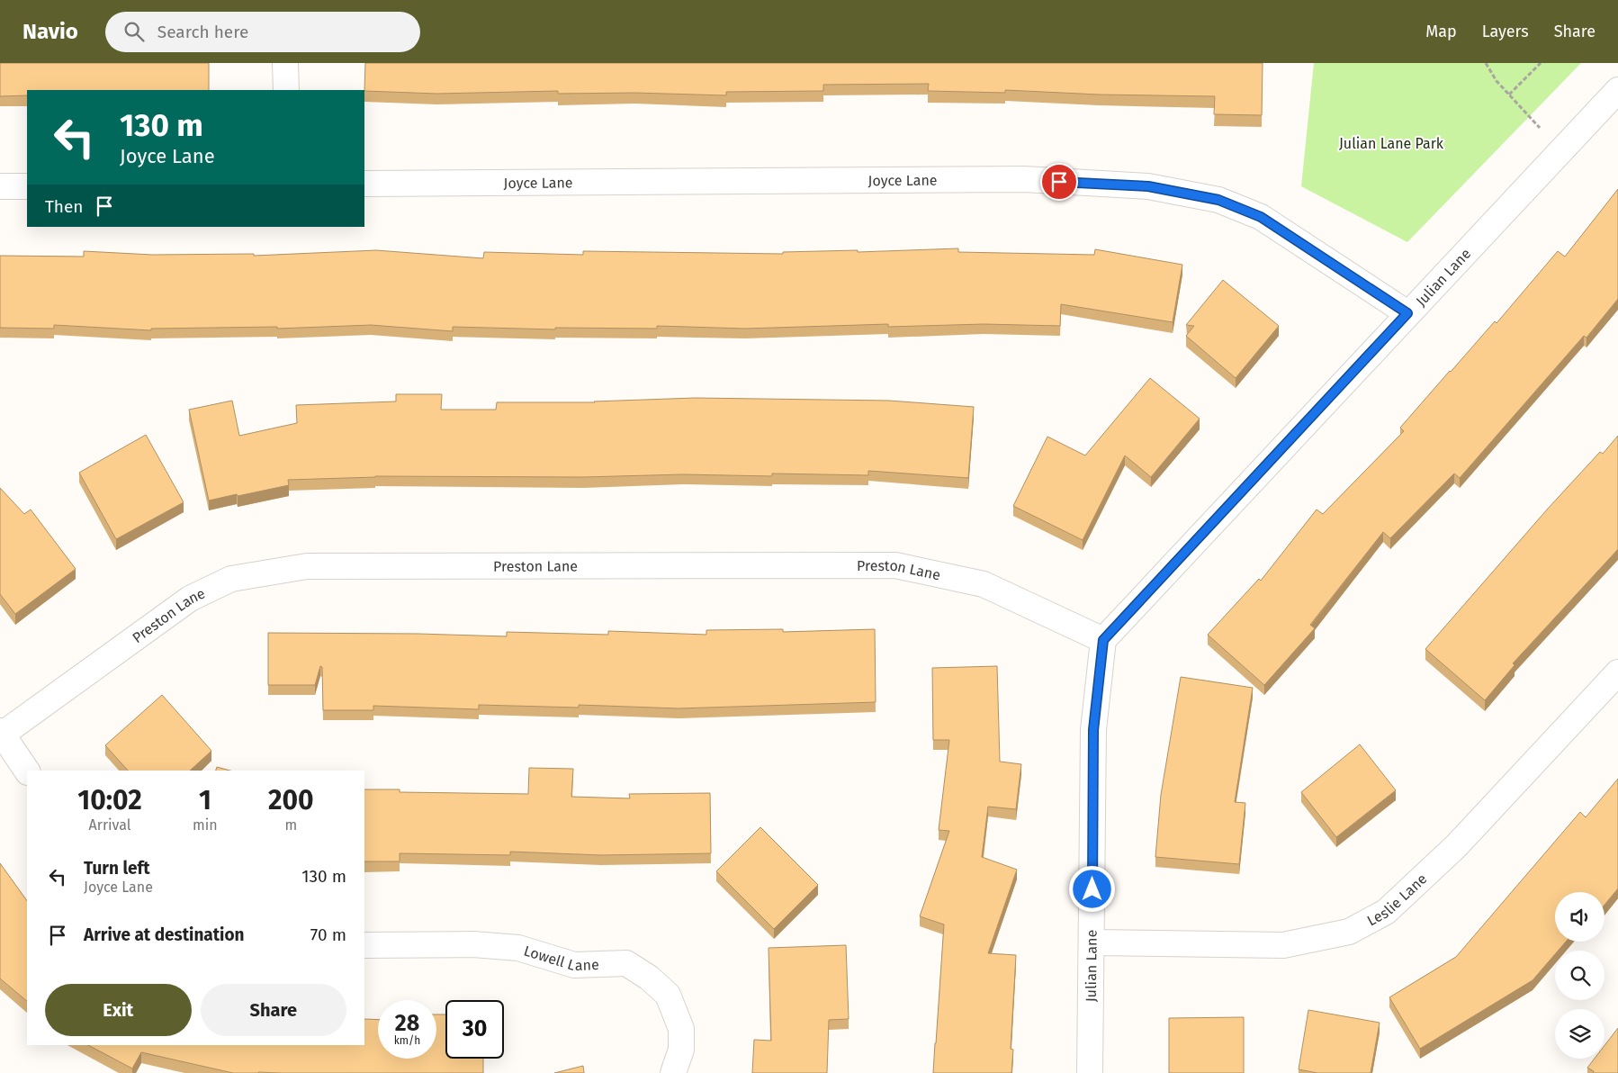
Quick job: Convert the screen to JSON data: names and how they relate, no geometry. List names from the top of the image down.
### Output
{
  "streets": {
    "street": [
      "Joyce Lane",
      "Julian Lane",
      "Preston Lane",
      "Leslie Lane",
      "Lowell Lane"
    ]
  },
  "crossings": [
    ["Joyce Lane", "Julian Lane"],
    ["Julian Lane", "Preston Lane"],
    ["Julian Lane", "Leslie Lane"]
  ],
  "parks": ["Julian Lane Park"],
  "page": {
    "header": "Navio",
    "search": "Search here",
    "nav": ["Map", "Layers", "Share"],
    "turn": ["130 m", "Joyce Lane"],
    "then": "Then",
    "eta": [
      "10:02",
      "Arrival",
      "1",
      "min",
      "200",
      "m"
    ],
    "list": [
      {
        "name": "Turn left",
        "note": "Joyce Lane",
        "value": "130 m"
      },
      {
        "name": "Arrive at destination",
        "value": "70 m"
      }
    ],
    "buttons": ["Exit", "Share"],
    "speed": "28 km/h",
    "limit": "30"
  }
}
